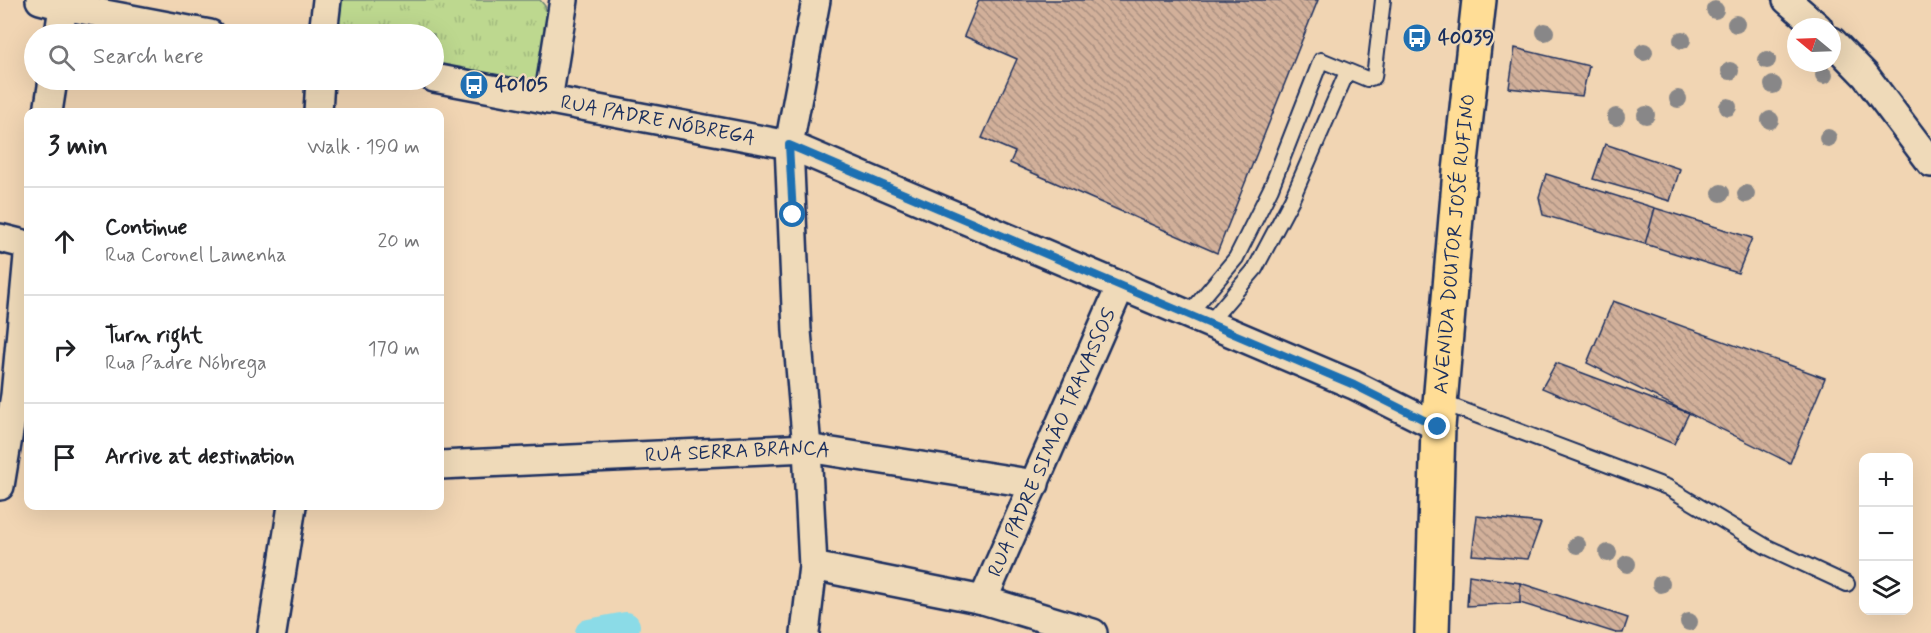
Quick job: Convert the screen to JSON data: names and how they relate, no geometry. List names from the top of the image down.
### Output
{
  "streets": {
    "main road": ["AVENIDA DOUTOR JOSÉ RUFINO"],
    "street": ["RUA PADRE NÓBREGA", "RUA PADRE SIMÃO TRAVASSOS", "RUA SERRA BRANCA"]
  },
  "crossings": [
    ["RUA PADRE NÓBREGA", "AVENIDA DOUTOR JOSÉ RUFINO"],
    ["RUA PADRE NÓBREGA", "RUA PADRE SIMÃO TRAVASSOS"],
    ["RUA PADRE SIMÃO TRAVASSOS", "RUA SERRA BRANCA"]
  ],
  "places": {
    "bus stop": ["40039", "40105"]
  },
  "north": "left",
  "page": {
    "search": "Search here",
    "heading": ["3 min", "Walk · 190 m"],
    "list": [
      ["Continue", "Rua Coronel Lamenha", "20 m"],
      ["Turn right", "Rua Padre Nóbrega", "170 m"],
      "Arrive at destination"
    ],
    "map_buttons": ["+", "−"]
  }
}
